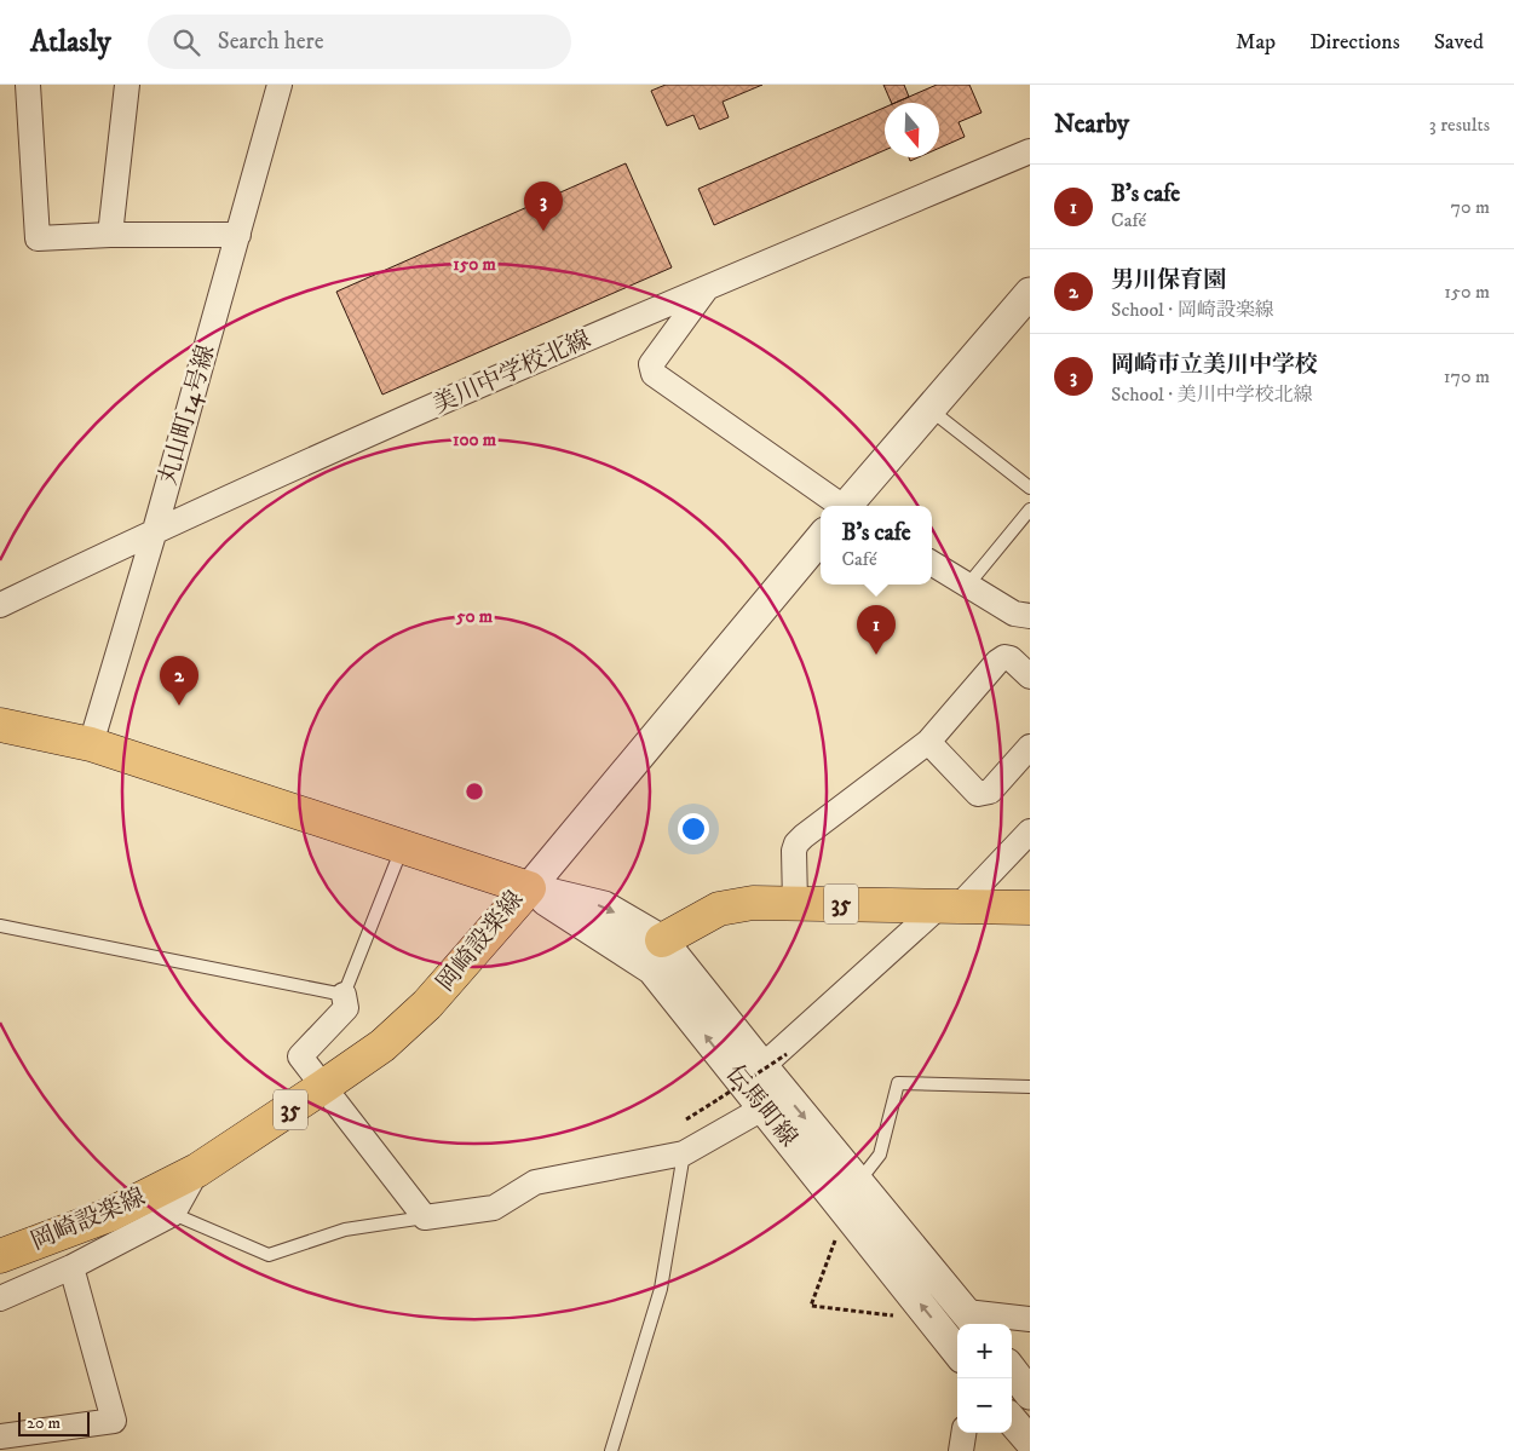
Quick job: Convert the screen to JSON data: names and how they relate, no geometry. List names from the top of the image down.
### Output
{
  "streets": {
    "main road": ["35", "岡崎設楽線"],
    "street": ["美川中学校北線", "丸山町14号線", "伝馬町線"]
  },
  "crossings": [
    ["美川中学校北線", "丸山町14号線"],
    ["丸山町14号線", "岡崎設楽線"],
    ["35", "伝馬町線"],
    ["岡崎設楽線", "伝馬町線"]
  ],
  "scale_bar": "20 m",
  "north": "bottom",
  "page": {
    "header": "Atlasly",
    "search": "Search here",
    "nav": ["Map", "Directions", "Saved"],
    "heading": ["Nearby", "3 results"],
    "list": [
      {
        "mark": "1",
        "name": "B's cafe",
        "note": "Café",
        "value": "70 m"
      },
      {
        "mark": "2",
        "name": "男川保育園",
        "note": "School · 岡崎設楽線",
        "value": "150 m"
      },
      {
        "mark": "3",
        "name": "岡崎市立美川中学校",
        "note": "School · 美川中学校北線",
        "value": "170 m"
      }
    ],
    "pins": ["3", "1", "2"],
    "popup": ["B's cafe", "Café"],
    "map_buttons": ["+", "−"],
    "scale": "20 m"
  },
  "rings": ["150 m", "100 m", "50 m"]
}
